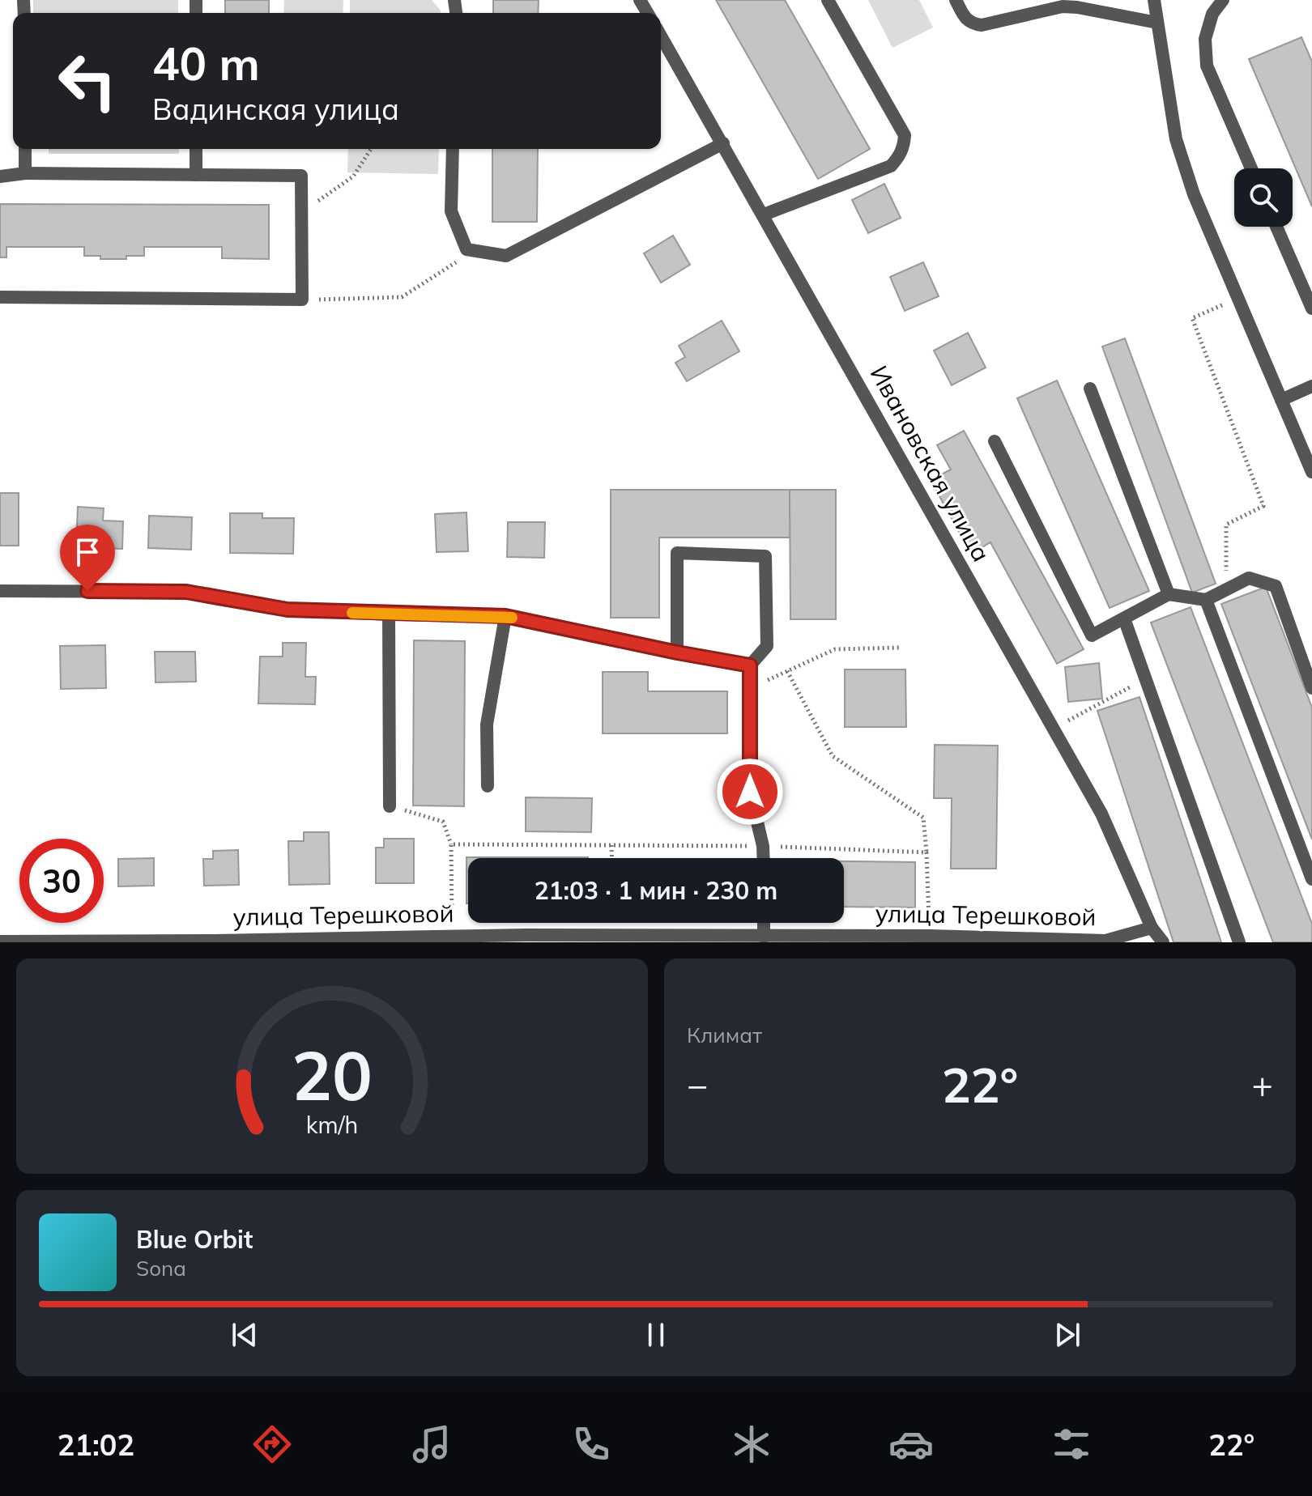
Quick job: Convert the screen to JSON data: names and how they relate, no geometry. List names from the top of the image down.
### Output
{
  "streets": {
    "street": ["Ивановская улица", "улица Терешковой"]
  },
  "crossings": [
    ["Ивановская улица", "улица Терешковой"]
  ],
  "page": {
    "turn": ["40 m", "Вадинская улица"],
    "limit": "30",
    "trip": "21:03 · 1 мин · 230 m",
    "tile": "Климат",
    "heat": ["−", "22°", "+"],
    "song": ["Blue Orbit", "Sona"],
    "tabs": ["21:02", "22°"],
    "gauge": ["20", "km/h"]
  }
}
